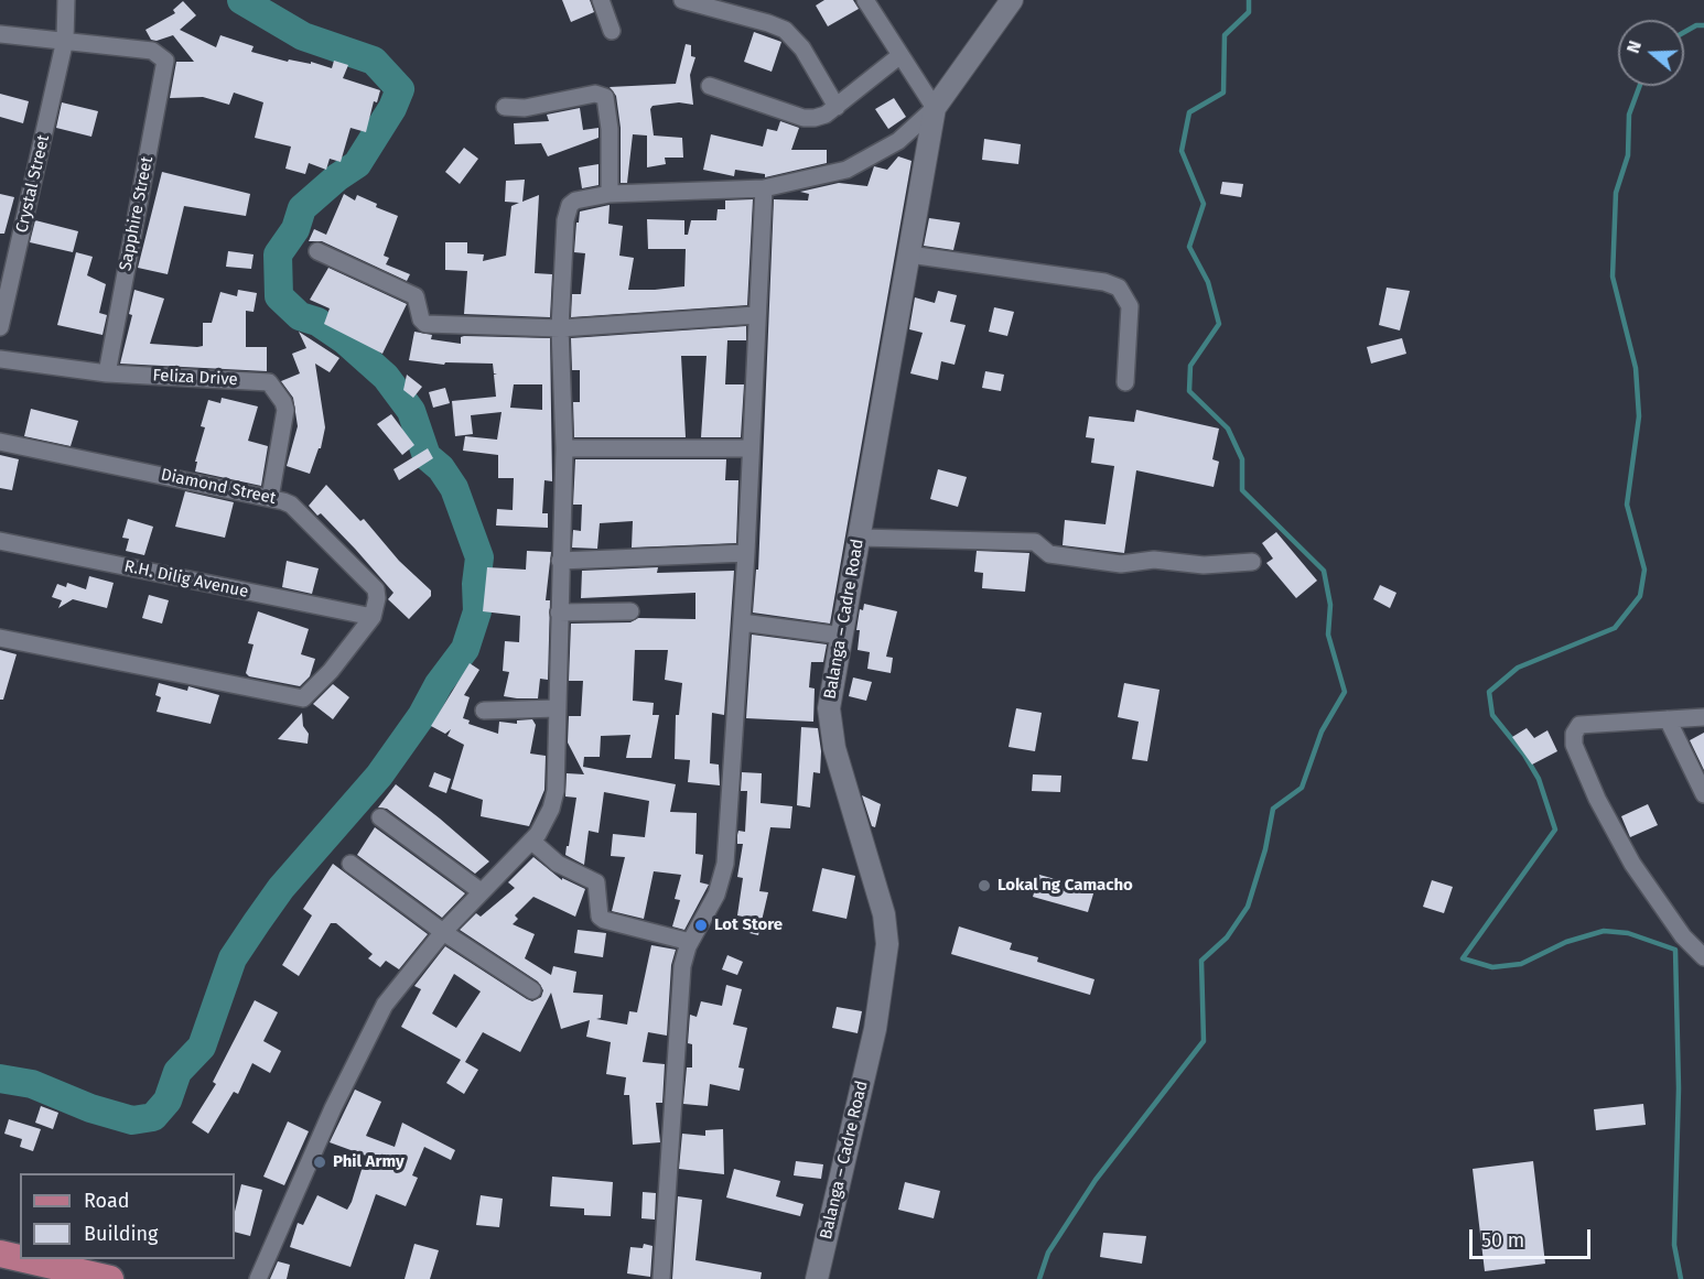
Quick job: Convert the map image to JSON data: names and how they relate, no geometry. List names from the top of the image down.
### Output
{
  "streets": {
    "street": [
      "Crystal Street",
      "Sapphire Street",
      "Feliza Drive",
      "Diamond Street",
      "R.H. Dilig Avenue",
      "Balanga – Cadre Road"
    ]
  },
  "crossings": [
    ["Crystal Street", "Sapphire Street"],
    ["Sapphire Street", "Feliza Drive"],
    ["Feliza Drive", "Diamond Street"],
    ["Diamond Street", "R.H. Dilig Avenue"]
  ],
  "places": ["Lokal ng Camacho", "Lot Store", "Phil Army"],
  "legend": ["Road", "Building"],
  "scale_bar": "50 m",
  "north": "left"
}
